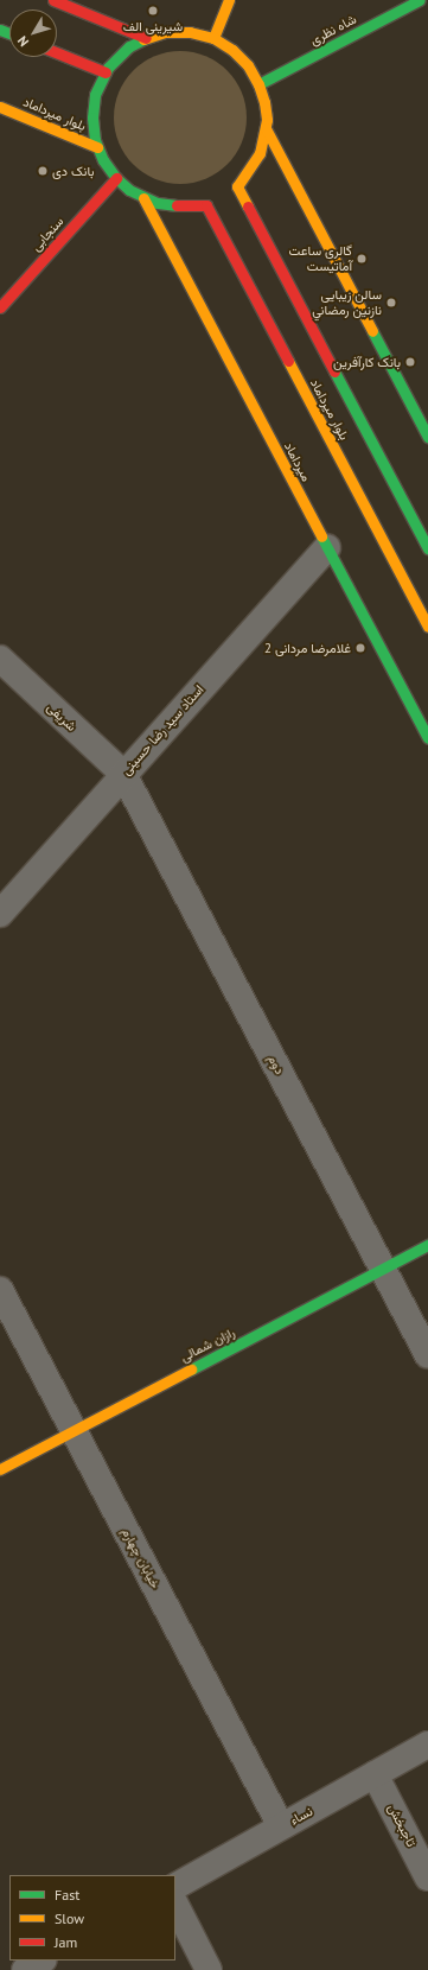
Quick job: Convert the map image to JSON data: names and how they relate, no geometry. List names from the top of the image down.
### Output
{
  "streets": {
    "main road": [
      "شاه نظری",
      "بلوار میرداماد",
      "سنجابی",
      "میرداماد",
      "رازان شمالی"
    ],
    "street": [
      "شریفی",
      "استاد سید رضا حسینی",
      "دوم",
      "خیابان چهارم",
      "نساء",
      "تاجبخش"
    ]
  },
  "crossings": [
    ["بلوار میرداماد", "میرداماد"],
    ["میرداماد", "استاد سید رضا حسینی"],
    ["شریفی", "استاد سید رضا حسینی"],
    ["شریفی", "دوم"],
    ["استاد سید رضا حسینی", "دوم"],
    ["دوم", "رازان شمالی"],
    ["رازان شمالی", "خیابان چهارم"],
    ["خیابان چهارم", "نساء"],
    ["نساء", "تاجبخش"]
  ],
  "places": [
    "شیرینی الف",
    "بانک دی",
    "گالری ساعت آماتیست",
    "سالن زیبایی نازنين رمضاني",
    "بانک کارآفرین",
    "غلامرضا مردانی 2"
  ],
  "legend": ["Fast", "Slow", "Jam"],
  "north": "bottom left"
}
